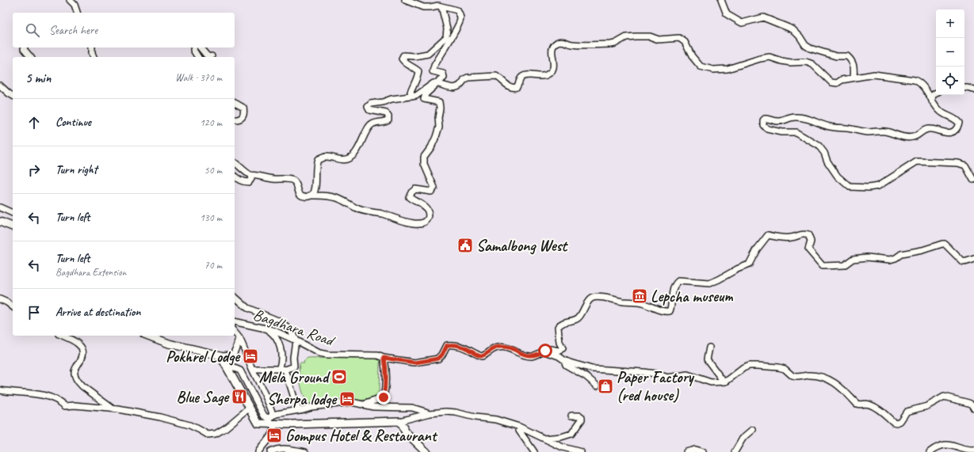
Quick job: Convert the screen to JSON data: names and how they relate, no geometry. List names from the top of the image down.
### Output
{
  "streets": {
    "street": ["Bagdhara Road"]
  },
  "places": {
    "public building": ["Samalbong West"],
    "museum": ["Lepcha museum"],
    "hotel": ["Pokhrel Lodge", "Sherpa lodge", "Gompus Hotel & Restaurant"],
    "sports": ["Mela Ground"],
    "shop": ["Paper Factory (red house)"],
    "restaurant": ["Blue Sage"]
  },
  "page": {
    "map_buttons": ["+", "−"],
    "search": "Search here",
    "heading": ["5 min", "Walk · 370 m"],
    "list": [
      ["Continue", "120 m"],
      ["Turn right", "50 m"],
      ["Turn left", "130 m"],
      ["Turn left", "Bagdhara Extension", "70 m"],
      "Arrive at destination"
    ]
  }
}
